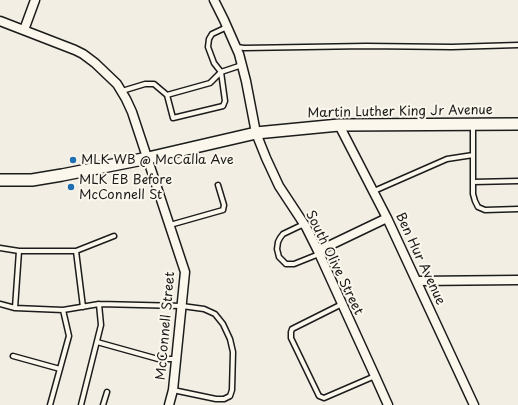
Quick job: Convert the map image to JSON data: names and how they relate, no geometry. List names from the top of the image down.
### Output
{
  "streets": {
    "main road": ["Martin Luther King Jr Avenue"],
    "street": ["Ben Hur Avenue", "South Olive Street", "McConnell Street"]
  },
  "crossings": [
    ["Martin Luther King Jr Avenue", "Ben Hur Avenue"],
    ["Martin Luther King Jr Avenue", "South Olive Street"],
    ["Martin Luther King Jr Avenue", "McConnell Street"]
  ],
  "places": ["MLK WB @ McCalla Ave", "MLK EB Before McConnell St"]
}
